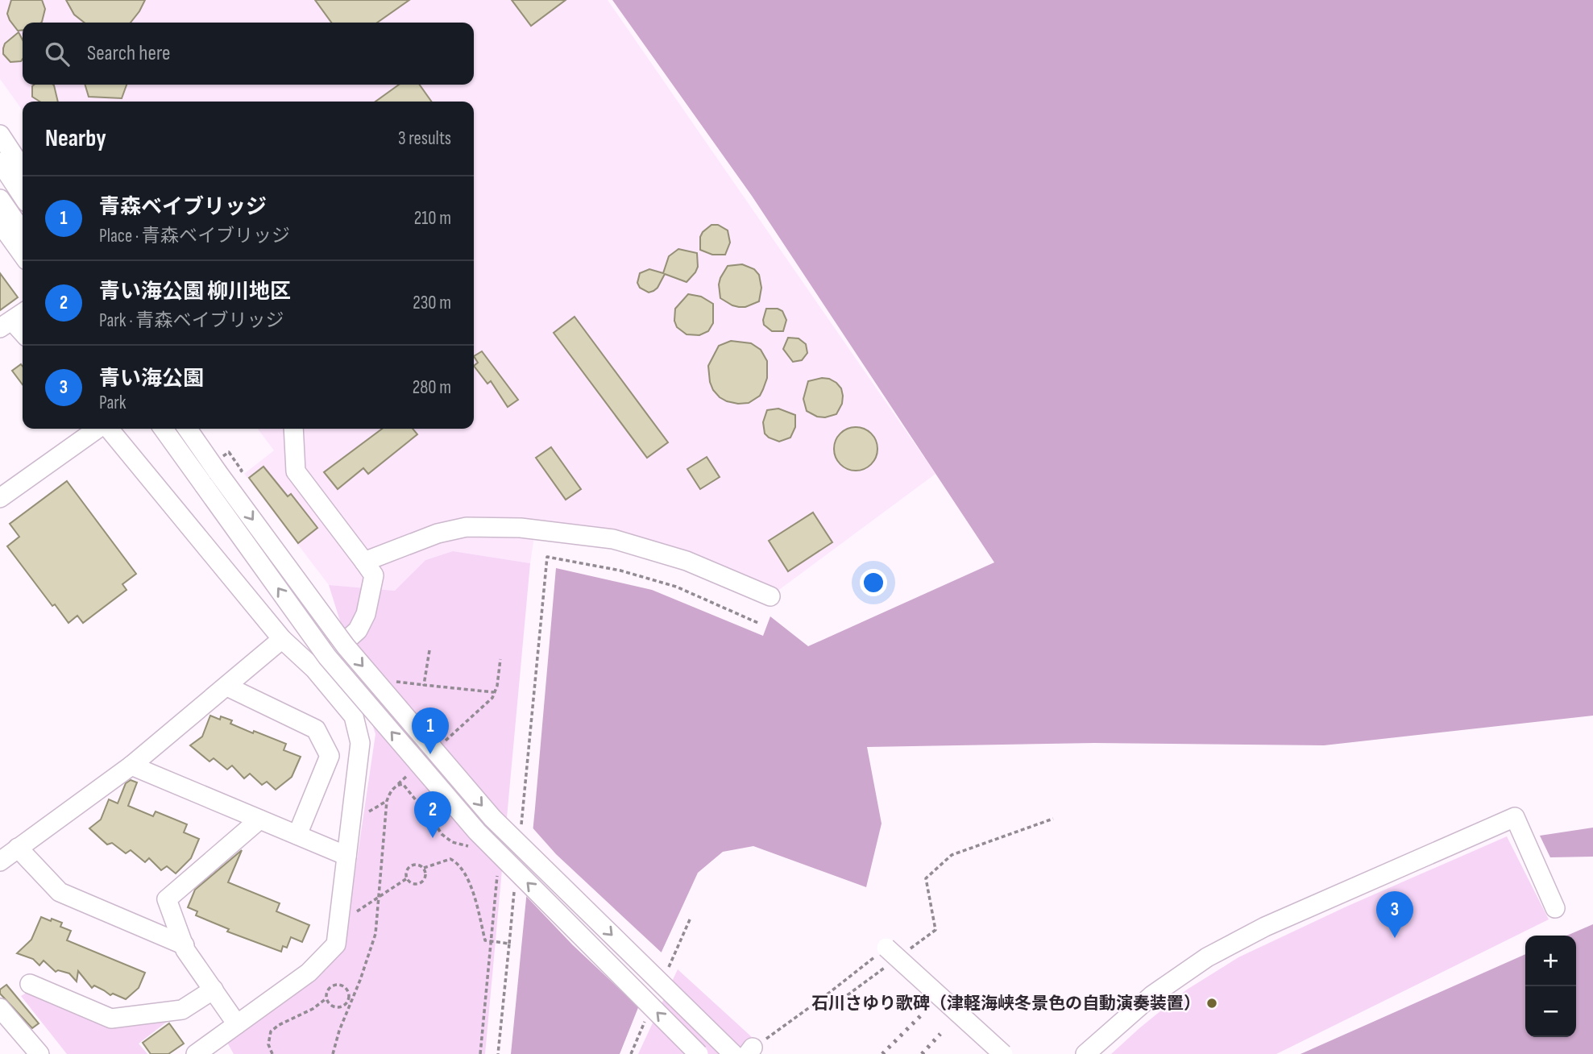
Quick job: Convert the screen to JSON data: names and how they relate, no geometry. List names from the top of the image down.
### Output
{
  "places": ["石川さゆり歌碑（津軽海峡冬景色の自動演奏装置）"],
  "page": {
    "search": "Search here",
    "heading": ["Nearby", "3 results"],
    "list": [
      {
        "mark": "1",
        "name": "青森ベイブリッジ",
        "note": "Place · 青森ベイブリッジ",
        "value": "210 m"
      },
      {
        "mark": "2",
        "name": "青い海公園 柳川地区",
        "note": "Park · 青森ベイブリッジ",
        "value": "230 m"
      },
      {
        "mark": "3",
        "name": "青い海公園",
        "note": "Park",
        "value": "280 m"
      }
    ],
    "pins": ["1", "2", "3"],
    "map_buttons": ["+", "−"]
  }
}
